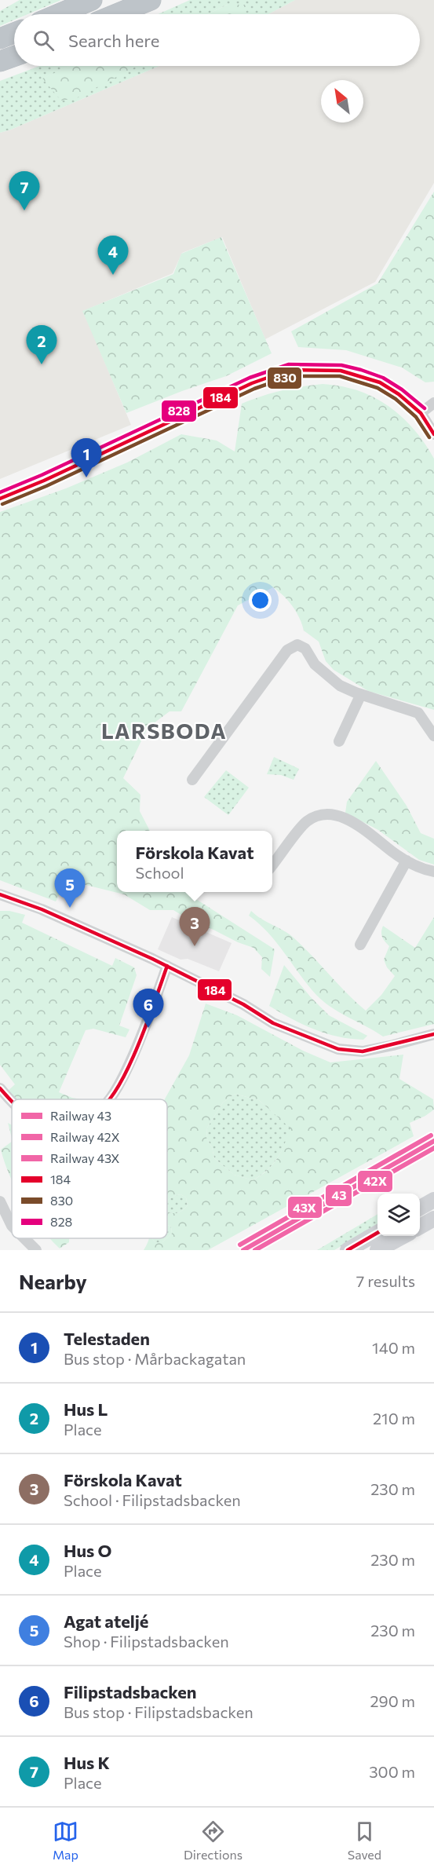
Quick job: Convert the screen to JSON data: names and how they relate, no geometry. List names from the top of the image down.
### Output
{
  "districts": ["LARSBODA"],
  "lines": [
    "transit line 828",
    "transit line 184",
    "transit line 830",
    "rail line 43X",
    "rail line 43",
    "rail line 42X"
  ],
  "legend": [
    "Railway 43",
    "Railway 42X",
    "Railway 43X",
    "184",
    "830",
    "828"
  ],
  "north": "top left",
  "page": {
    "search": "Search here",
    "pins": [
      "7",
      "4",
      "2",
      "1",
      "5",
      "3",
      "6"
    ],
    "popup": ["Förskola Kavat", "School"],
    "heading": ["Nearby", "7 results"],
    "list": [
      {
        "mark": "1",
        "name": "Telestaden",
        "note": "Bus stop · Mårbackagatan",
        "value": "140 m"
      },
      {
        "mark": "2",
        "name": "Hus L",
        "note": "Place",
        "value": "210 m"
      },
      {
        "mark": "3",
        "name": "Förskola Kavat",
        "note": "School · Filipstadsbacken",
        "value": "230 m"
      },
      {
        "mark": "4",
        "name": "Hus O",
        "note": "Place",
        "value": "230 m"
      },
      {
        "mark": "5",
        "name": "Agat ateljé",
        "note": "Shop · Filipstadsbacken",
        "value": "230 m"
      },
      {
        "mark": "6",
        "name": "Filipstadsbacken",
        "note": "Bus stop · Filipstadsbacken",
        "value": "290 m"
      },
      {
        "mark": "7",
        "name": "Hus K",
        "note": "Place",
        "value": "300 m"
      }
    ],
    "nav": ["Map", "Directions", "Saved"]
  }
}
